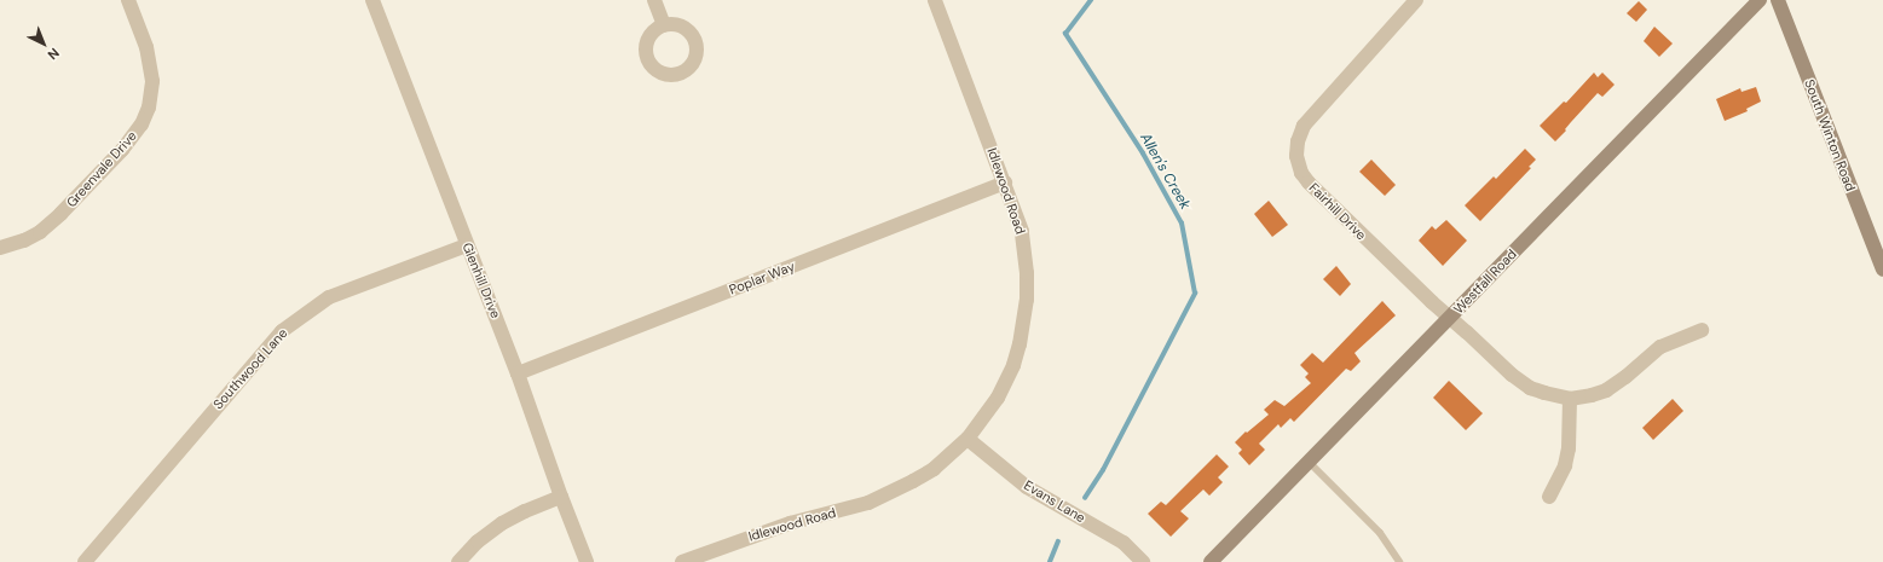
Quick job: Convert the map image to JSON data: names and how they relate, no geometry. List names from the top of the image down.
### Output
{
  "streets": {
    "street": [
      "South Winton Road",
      "Greenvale Drive",
      "Idlewood Road",
      "Fairhill Drive",
      "Poplar Way",
      "Glenhill Drive",
      "Westfall Road",
      "Southwood Lane",
      "Evans Lane"
    ]
  },
  "crossings": [
    ["Idlewood Road", "Poplar Way"],
    ["Idlewood Road", "Evans Lane"],
    ["Fairhill Drive", "Westfall Road"],
    ["Poplar Way", "Glenhill Drive"],
    ["Glenhill Drive", "Southwood Lane"]
  ],
  "water": ["Allen's Creek"],
  "north": "bottom right"
}
